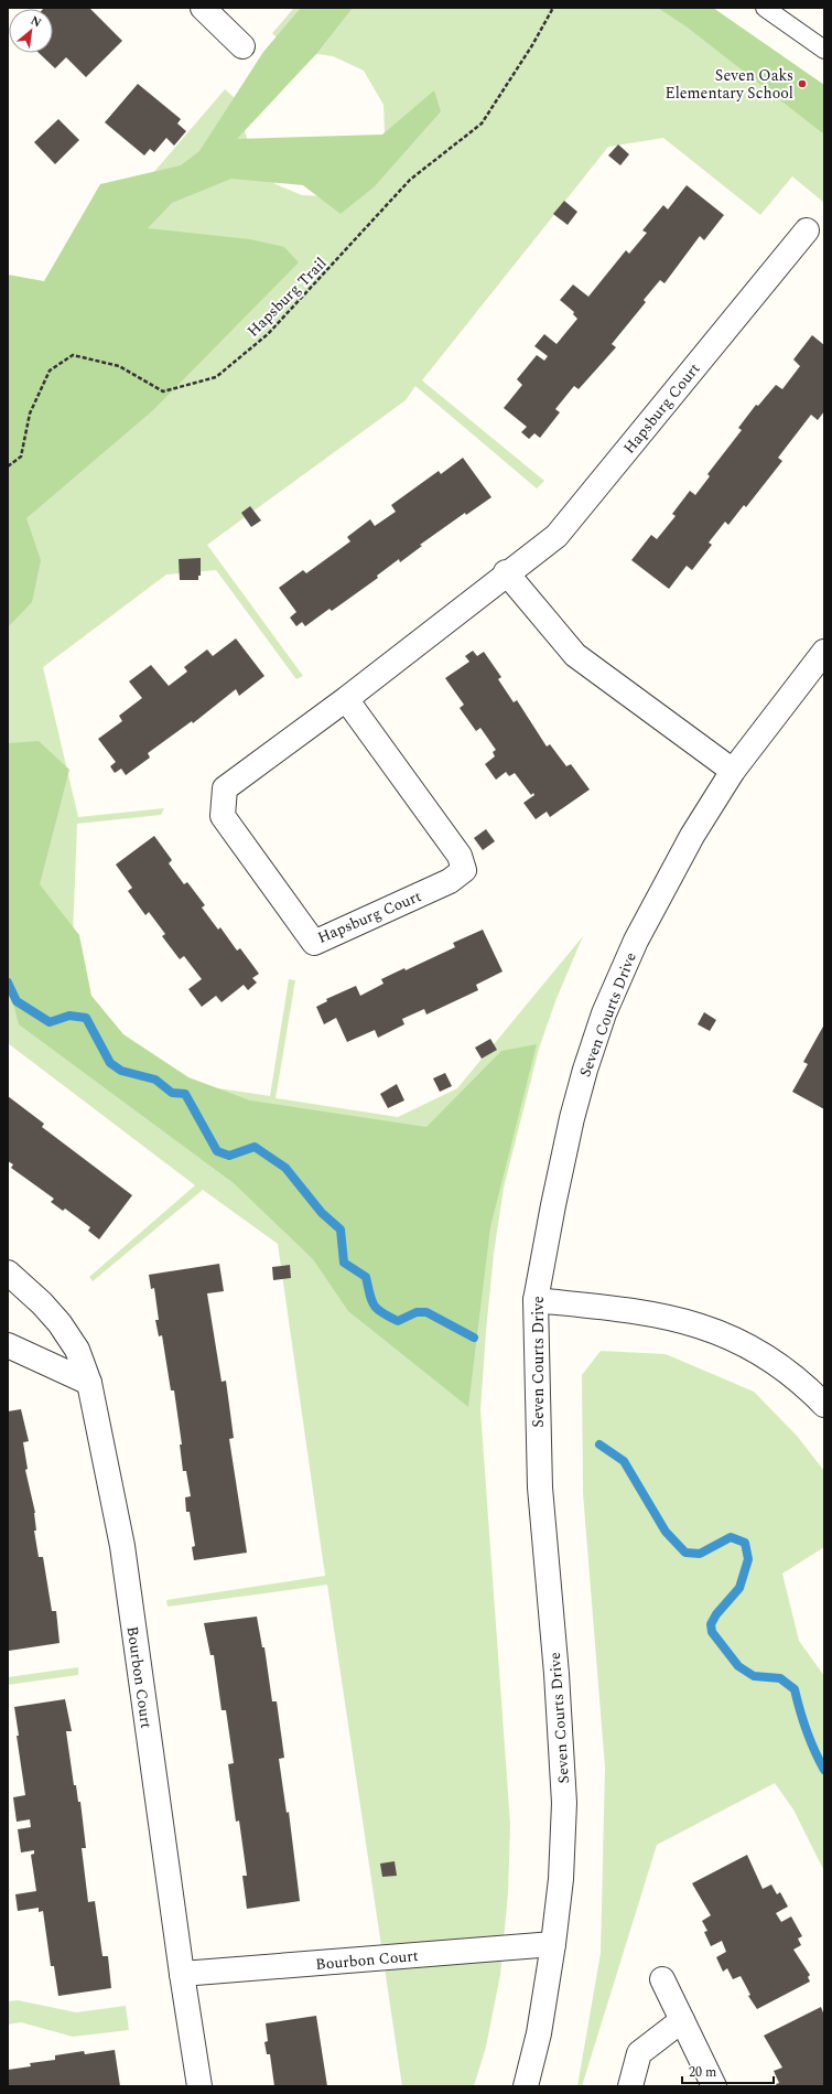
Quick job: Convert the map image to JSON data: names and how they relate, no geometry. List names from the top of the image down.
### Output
{
  "streets": {
    "street": ["Hapsburg Court", "Seven Courts Drive", "Bourbon Court"],
    "path": ["Hapsburg Trail"]
  },
  "crossings": [
    ["Seven Courts Drive", "Bourbon Court"]
  ],
  "places": ["Seven Oaks Elementary School"],
  "scale_bar": "20 m",
  "north": "top right"
}
